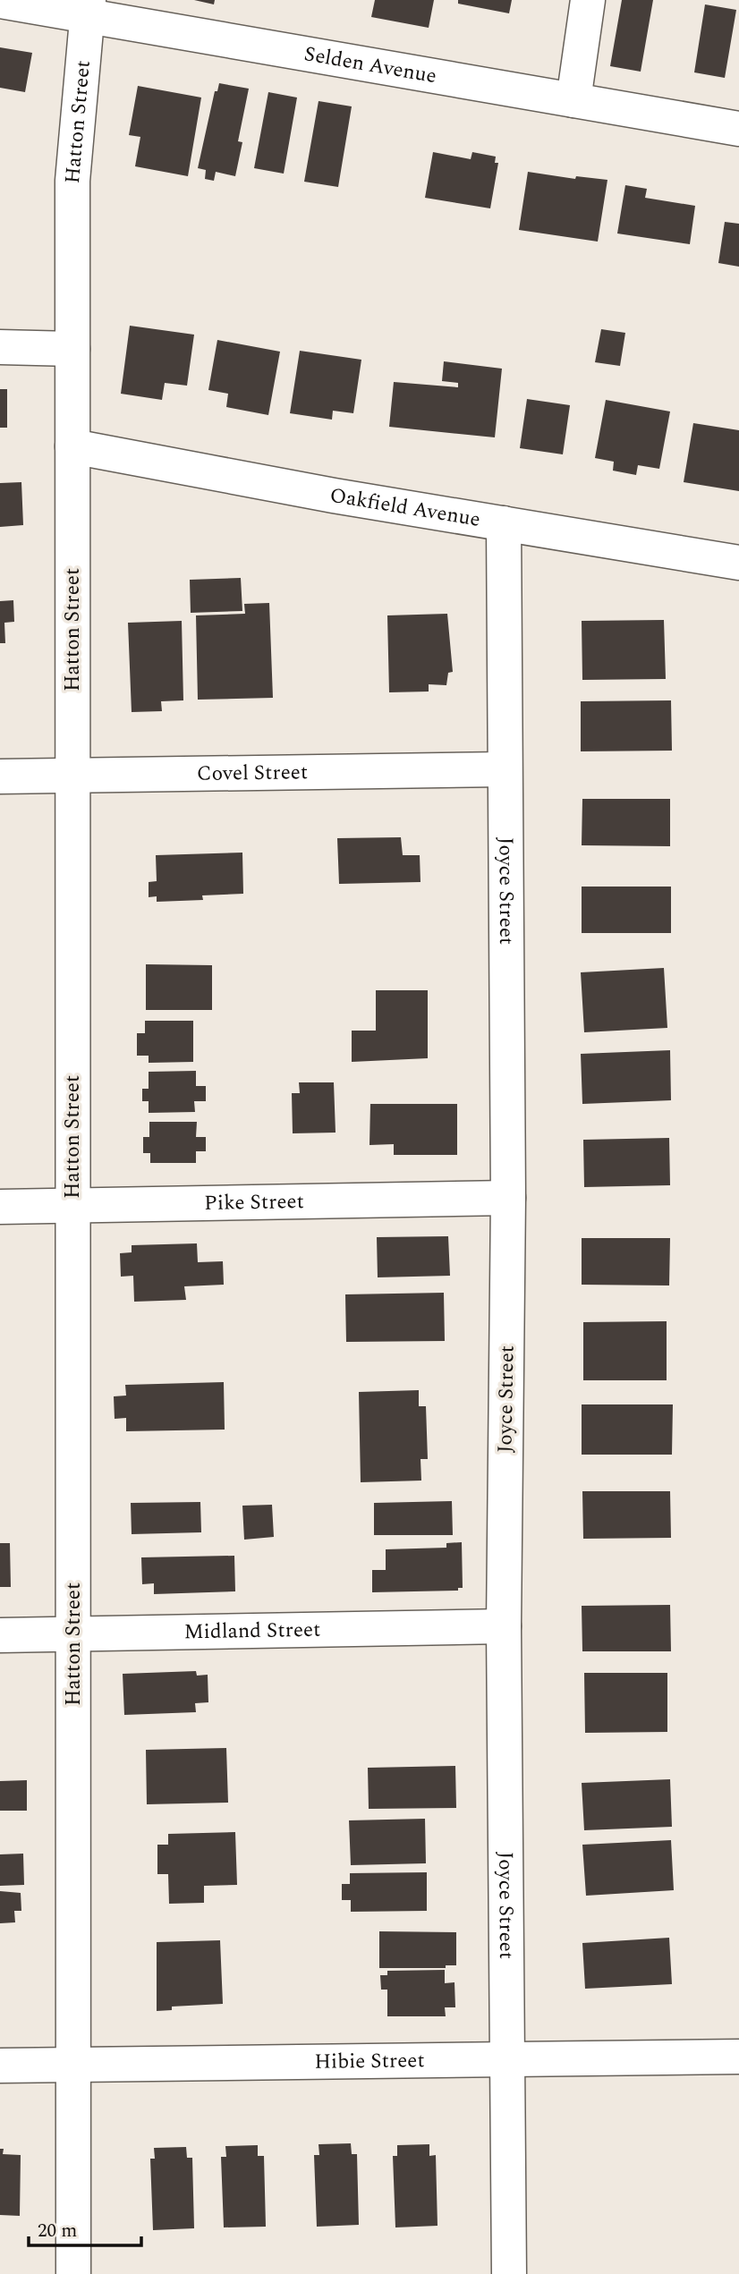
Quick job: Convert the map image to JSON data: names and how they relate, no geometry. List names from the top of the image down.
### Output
{
  "streets": {
    "street": [
      "Selden Avenue",
      "Hatton Street",
      "Oakfield Avenue",
      "Covel Street",
      "Joyce Street",
      "Pike Street",
      "Midland Street",
      "Hibie Street"
    ]
  },
  "crossings": [
    ["Selden Avenue", "Hatton Street"],
    ["Hatton Street", "Oakfield Avenue"],
    ["Hatton Street", "Covel Street"],
    ["Hatton Street", "Pike Street"],
    ["Hatton Street", "Midland Street"],
    ["Hatton Street", "Hibie Street"],
    ["Oakfield Avenue", "Joyce Street"],
    ["Covel Street", "Joyce Street"],
    ["Joyce Street", "Pike Street"],
    ["Joyce Street", "Midland Street"],
    ["Joyce Street", "Hibie Street"]
  ],
  "scale_bar": "20 m"
}
